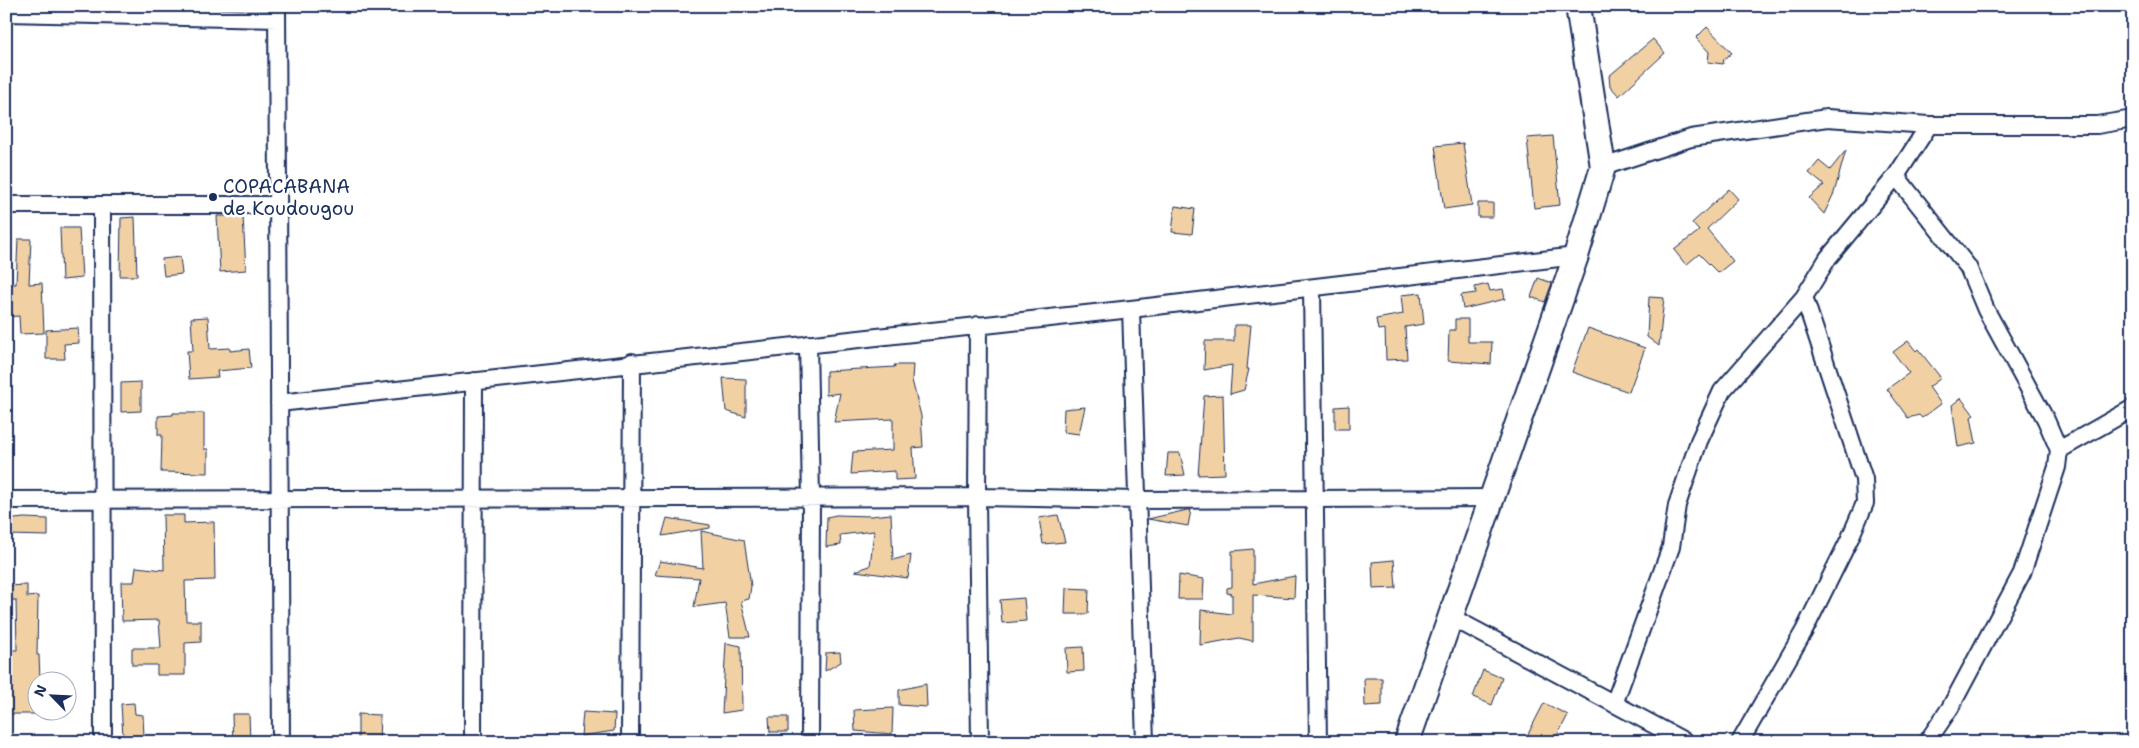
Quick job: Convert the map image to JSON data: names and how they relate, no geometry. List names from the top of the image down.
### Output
{
  "places": ["COPACABANA de Koudougou"],
  "north": "top left"
}
